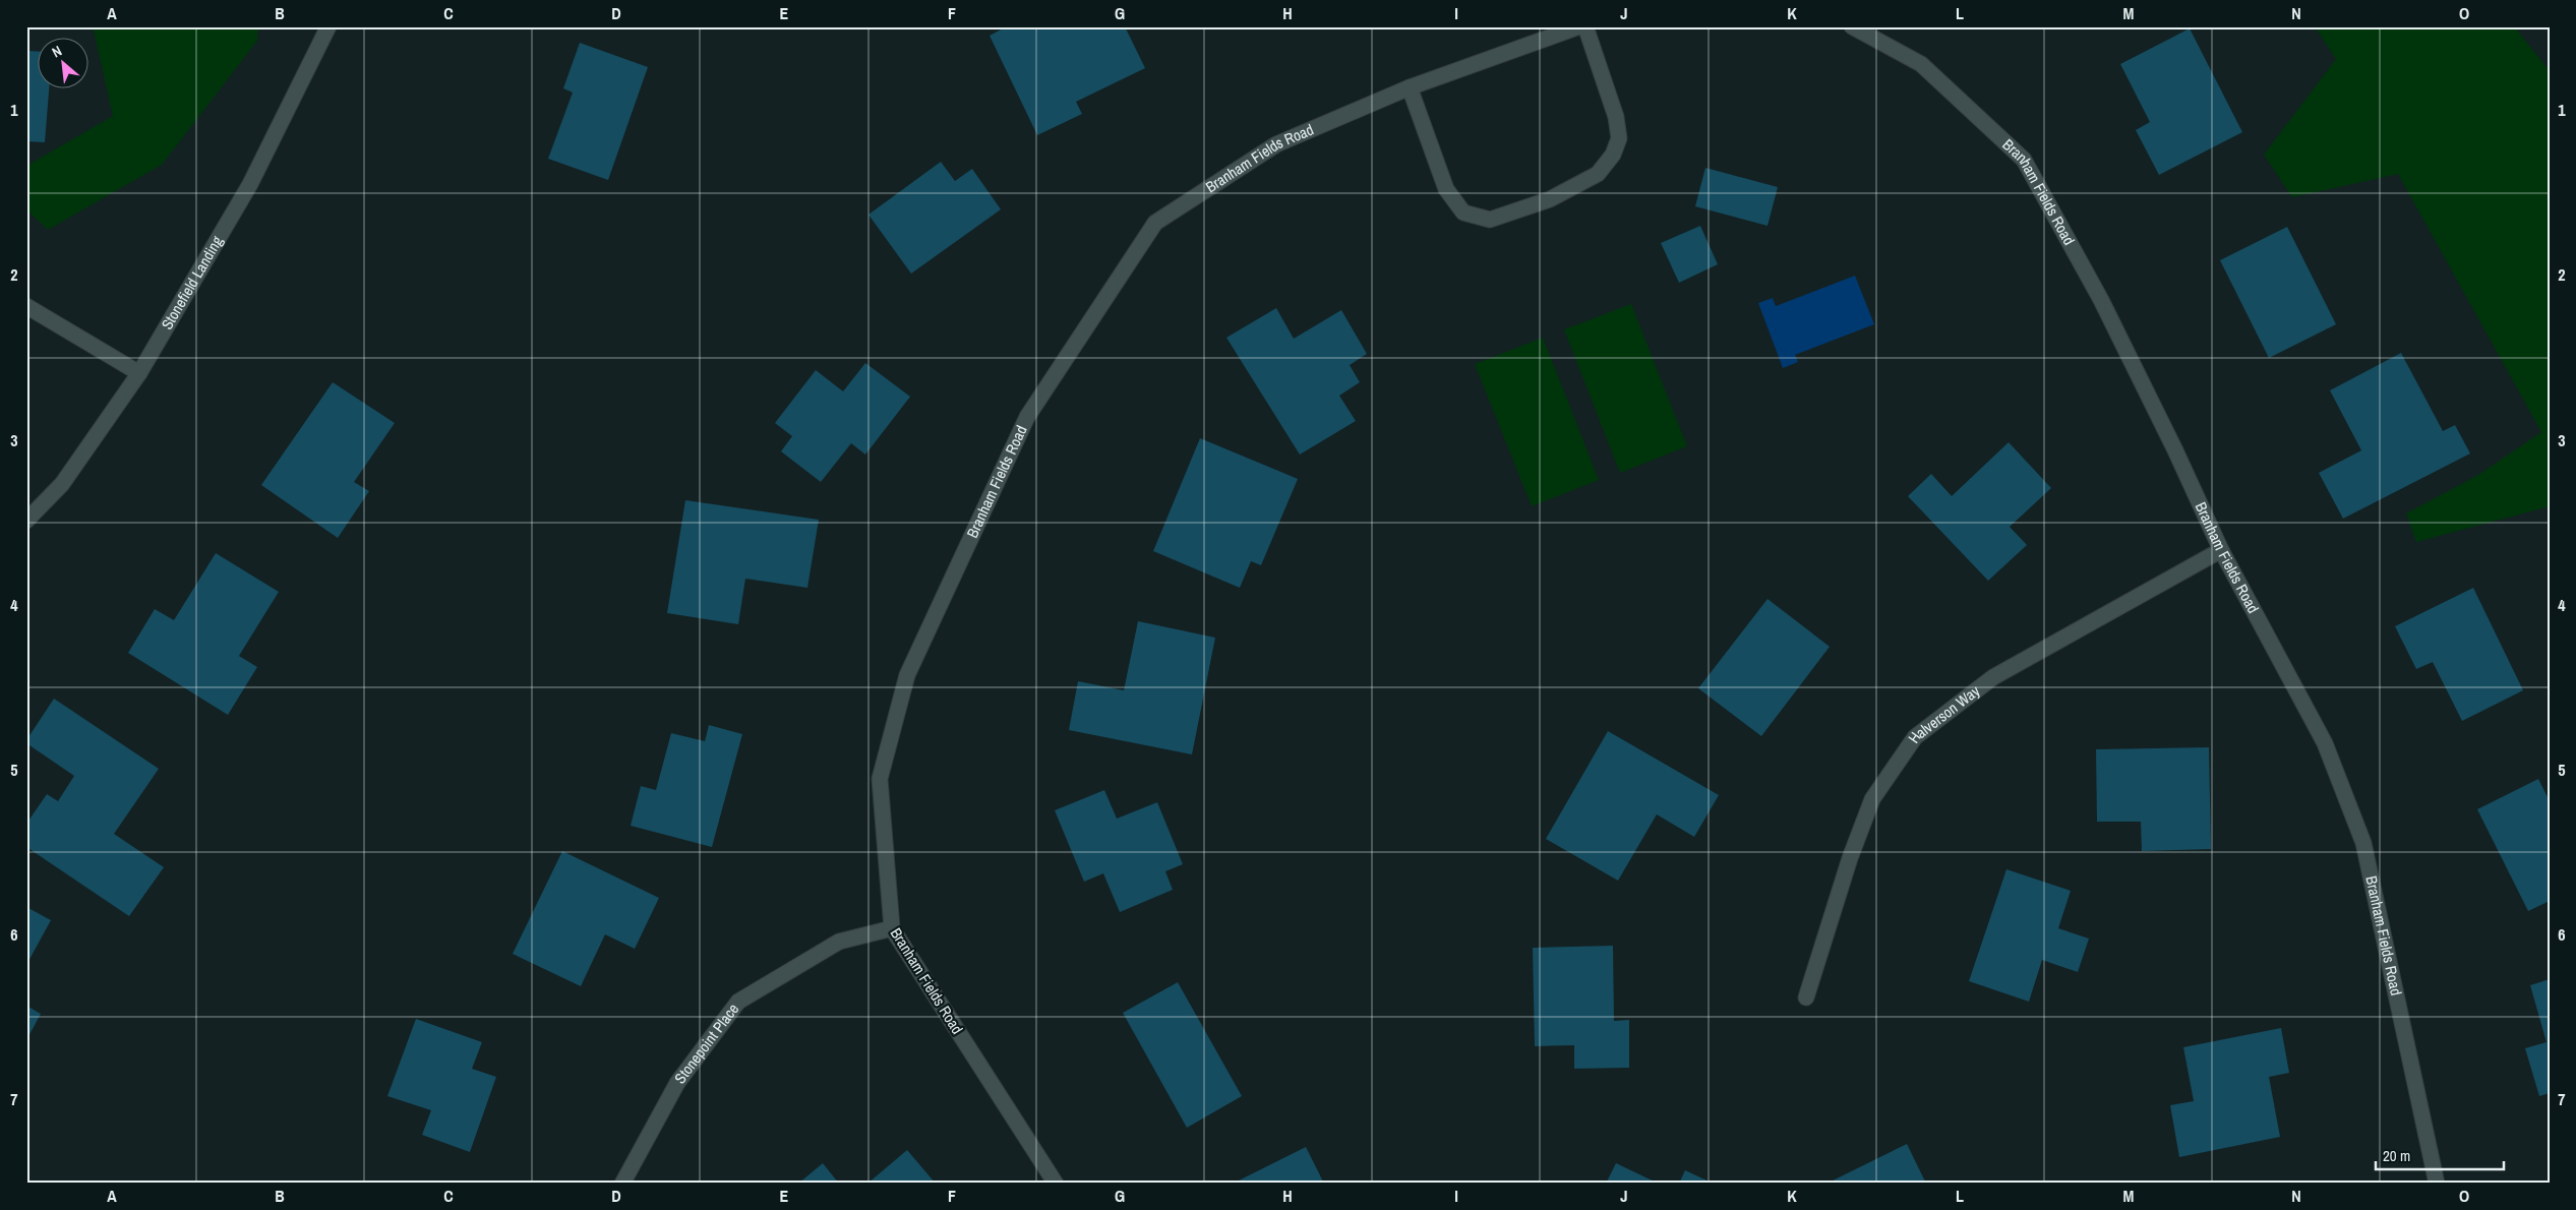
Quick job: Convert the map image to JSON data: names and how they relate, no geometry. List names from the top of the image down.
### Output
{
  "streets": {
    "street": [
      "Branham Fields Road",
      "Stonefield Landing",
      "Halverson Way",
      "Stonepoint Place"
    ]
  },
  "crossings": [
    ["Branham Fields Road", "Halverson Way"],
    ["Branham Fields Road", "Stonepoint Place"]
  ],
  "scale_bar": "20 m",
  "north": "top left",
  "grid": {
    "columns": [
      "A",
      "B",
      "C",
      "D",
      "E",
      "F",
      "G",
      "H",
      "I",
      "J",
      "K",
      "L",
      "M",
      "N",
      "O"
    ],
    "rows": [
      "1",
      "2",
      "3",
      "4",
      "5",
      "6",
      "7"
    ]
  }
}
